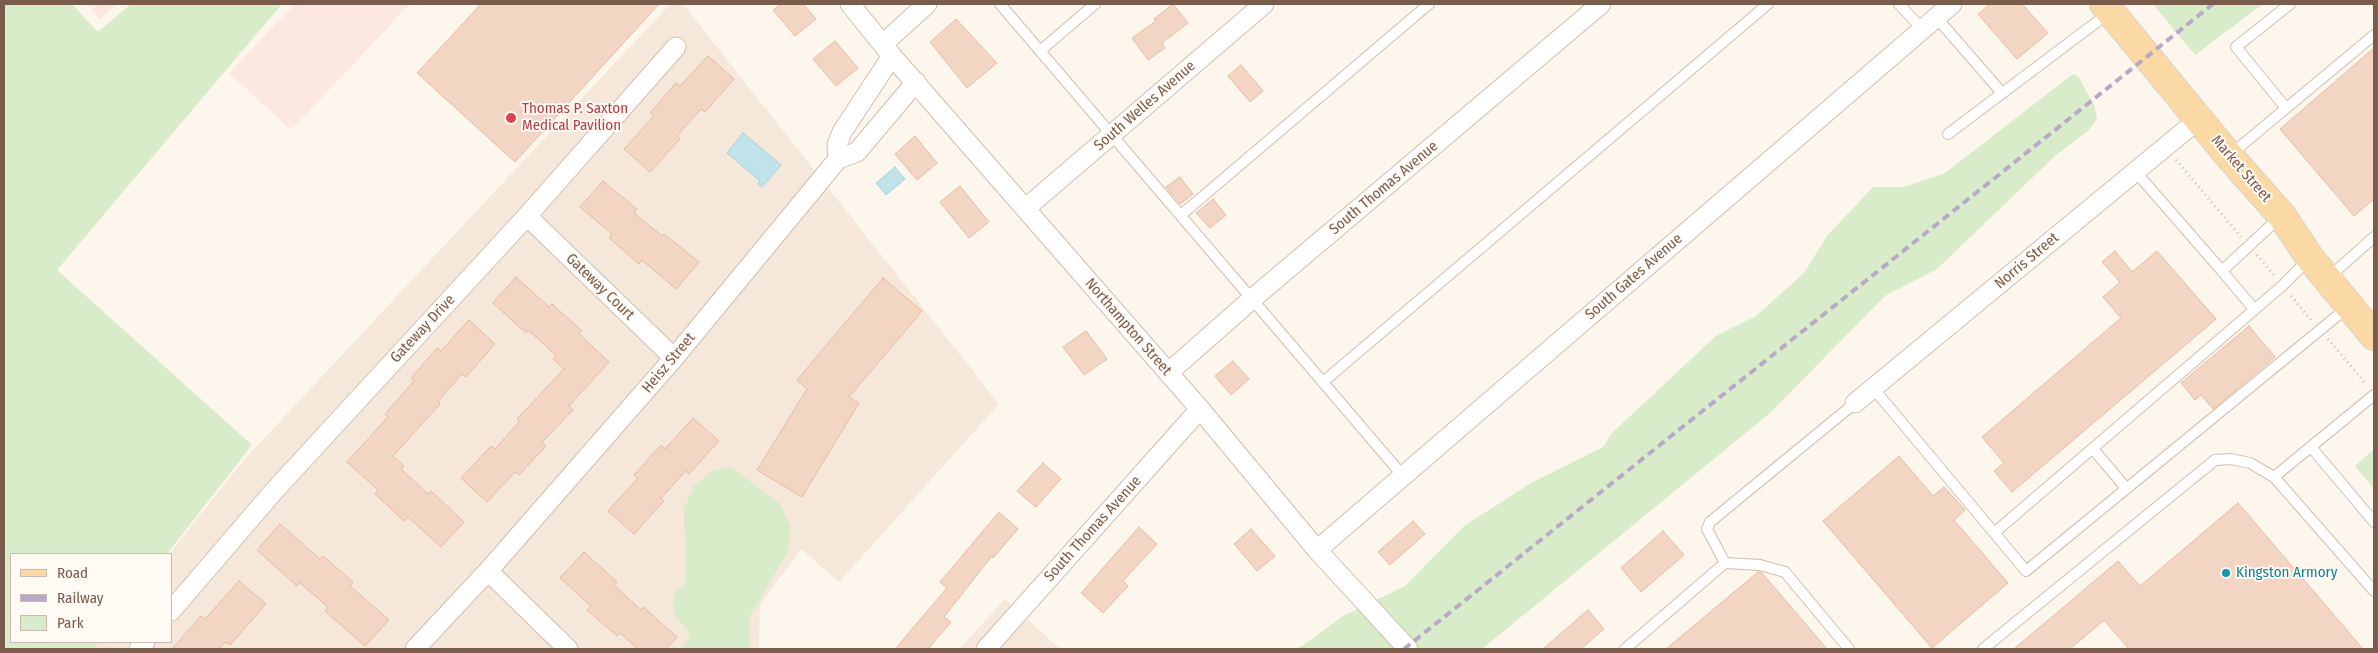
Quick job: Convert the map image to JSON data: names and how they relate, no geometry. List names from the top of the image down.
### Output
{
  "streets": {
    "main road": ["Market Street"],
    "street": [
      "South Welles Avenue",
      "South Thomas Avenue",
      "Norris Street",
      "South Gates Avenue",
      "Gateway Court",
      "Northampton Street",
      "Gateway Drive",
      "Heisz Street"
    ]
  },
  "crossings": [
    ["South Welles Avenue", "Northampton Street"],
    ["Market Street", "Norris Street"],
    ["South Thomas Avenue", "Northampton Street"],
    ["South Gates Avenue", "Northampton Street"],
    ["Gateway Court", "Gateway Drive"],
    ["Gateway Court", "Heisz Street"]
  ],
  "places": ["Thomas P. Saxton Medical Pavilion", "Kingston Armory"],
  "legend": ["Road", "Railway", "Park"]
}
